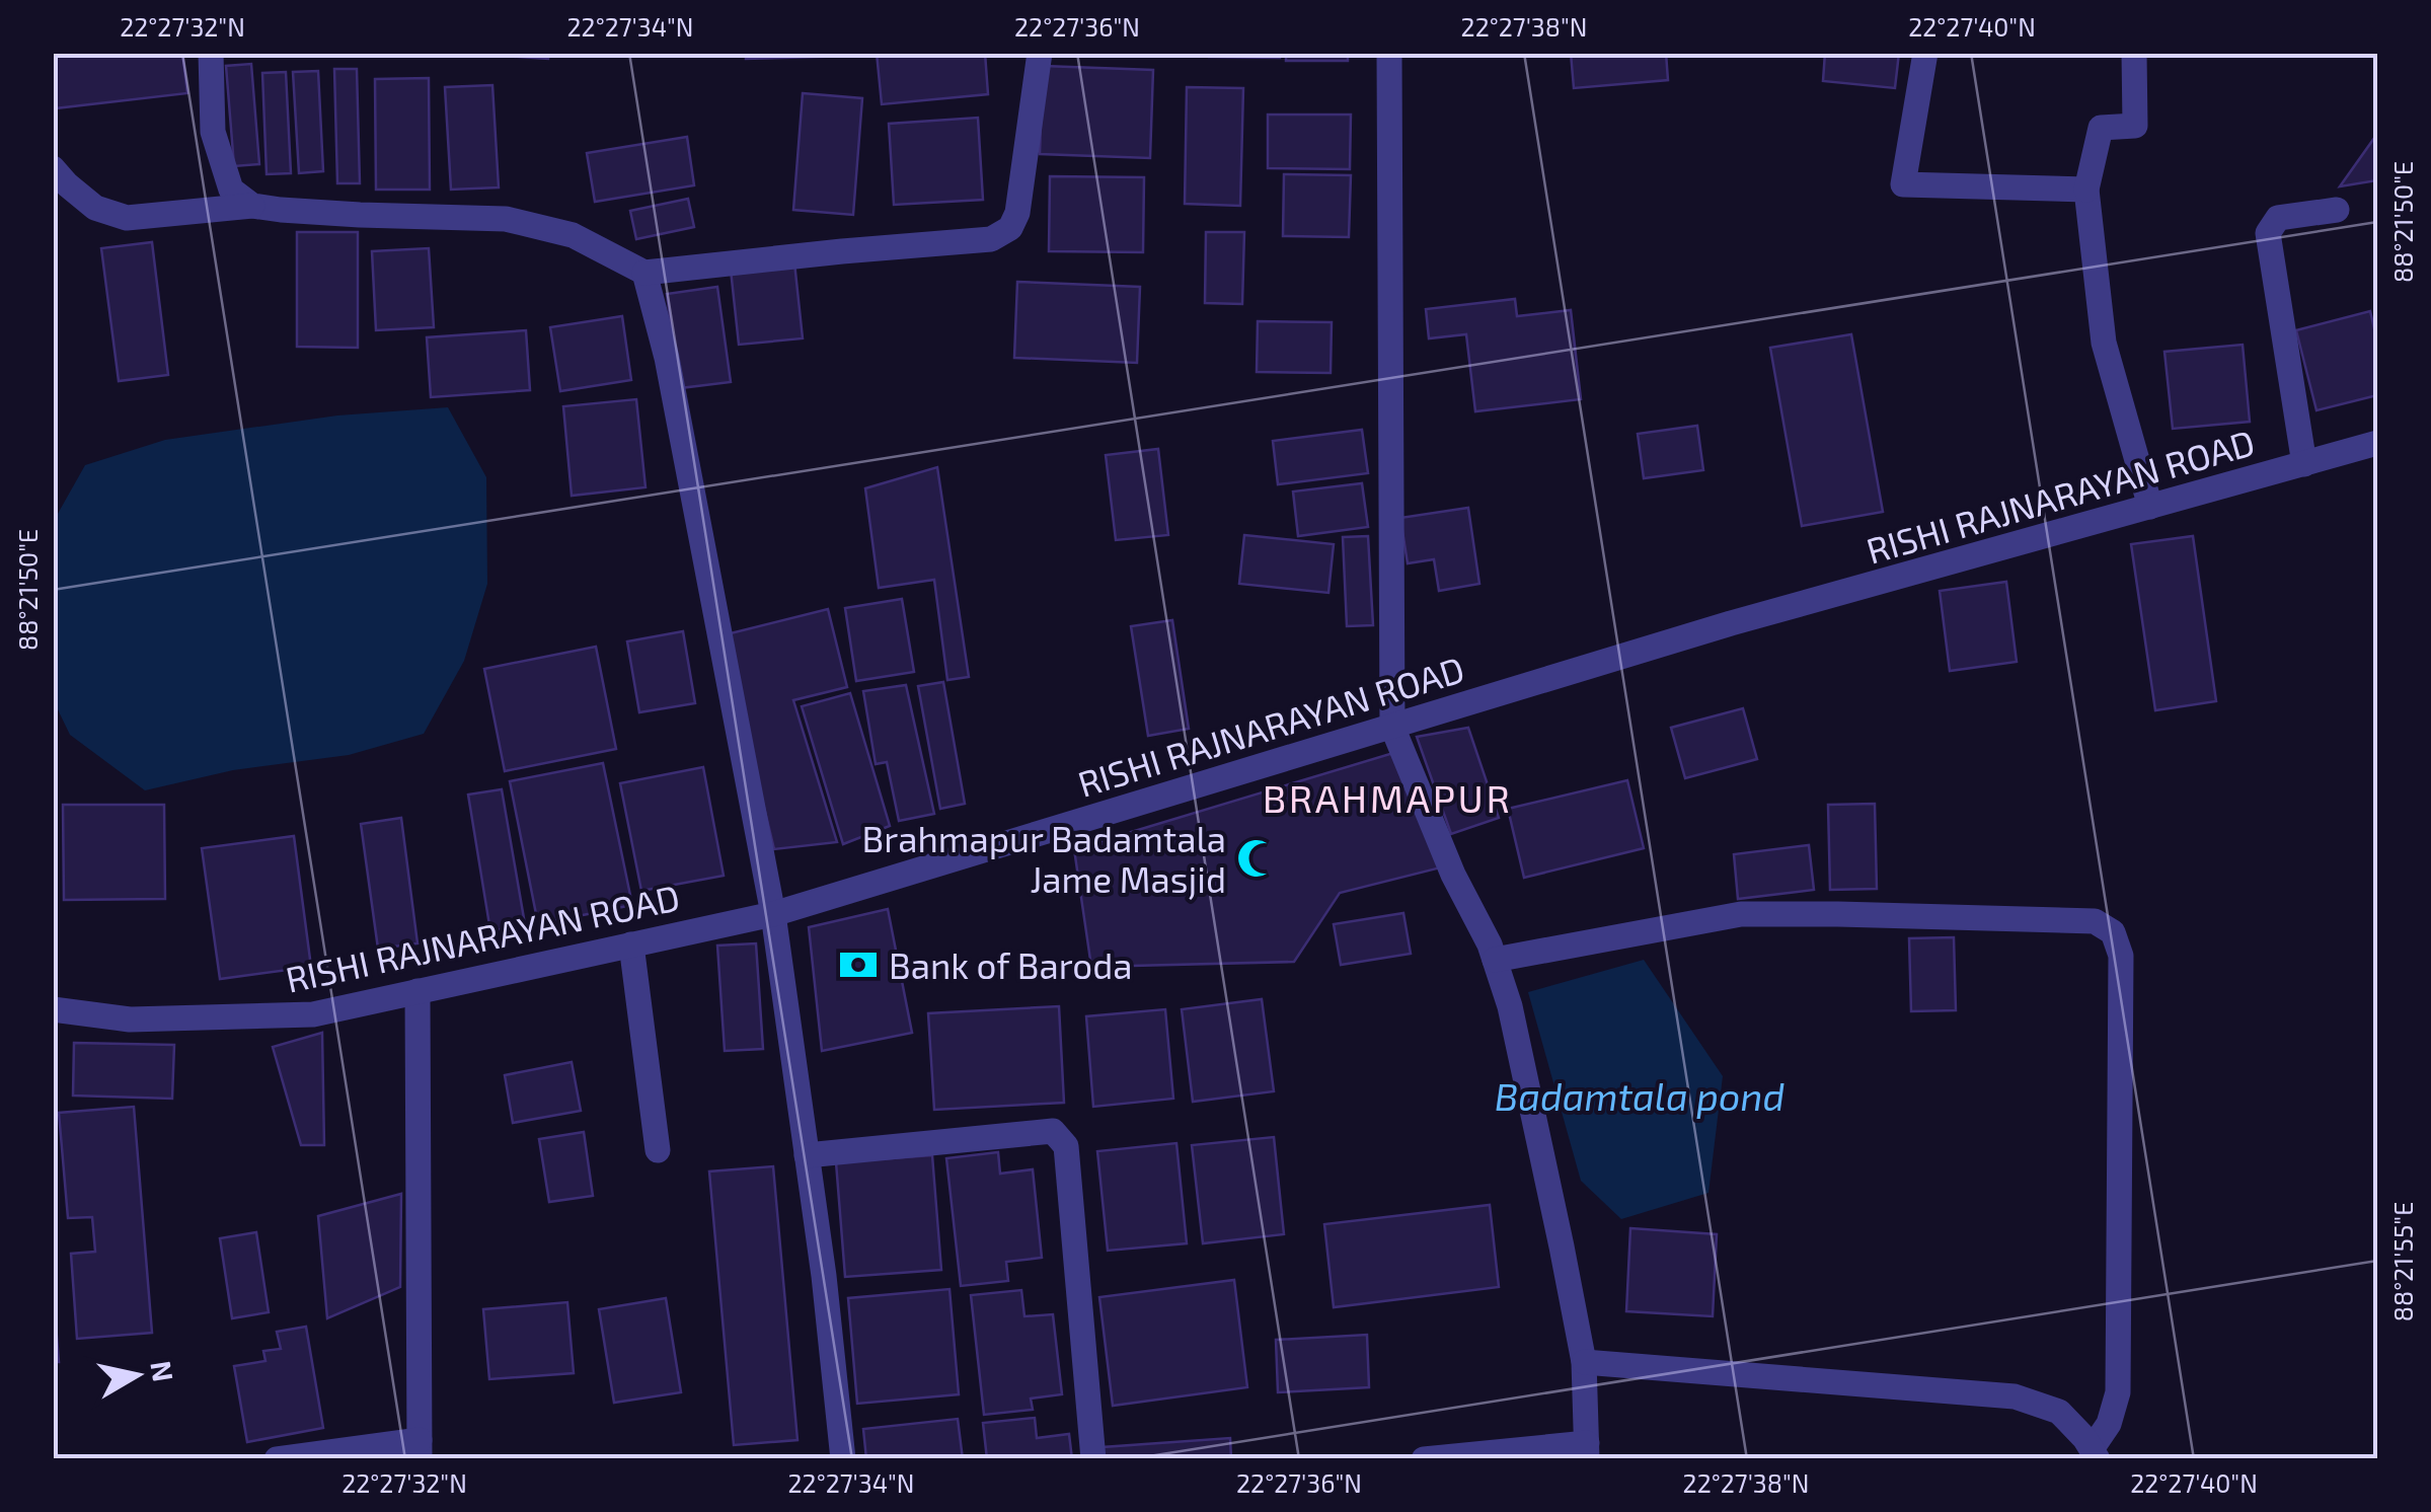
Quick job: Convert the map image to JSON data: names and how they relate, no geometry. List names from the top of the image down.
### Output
{
  "streets": {
    "street": ["RISHI RAJNARAYAN ROAD"]
  },
  "districts": ["BRAHMAPUR"],
  "water": ["Badamtala pond"],
  "places": {
    "mosque": ["Brahmapur Badamtala Jame Masjid"],
    "bank": ["Bank of Baroda"]
  },
  "north": "right",
  "coordinates": [
    "22°27'32\"N",
    "22°27'34\"N",
    "22°27'36\"N",
    "22°27'38\"N",
    "22°27'40\"N",
    "88°21'50\"E",
    "88°21'55\"E"
  ]
}
